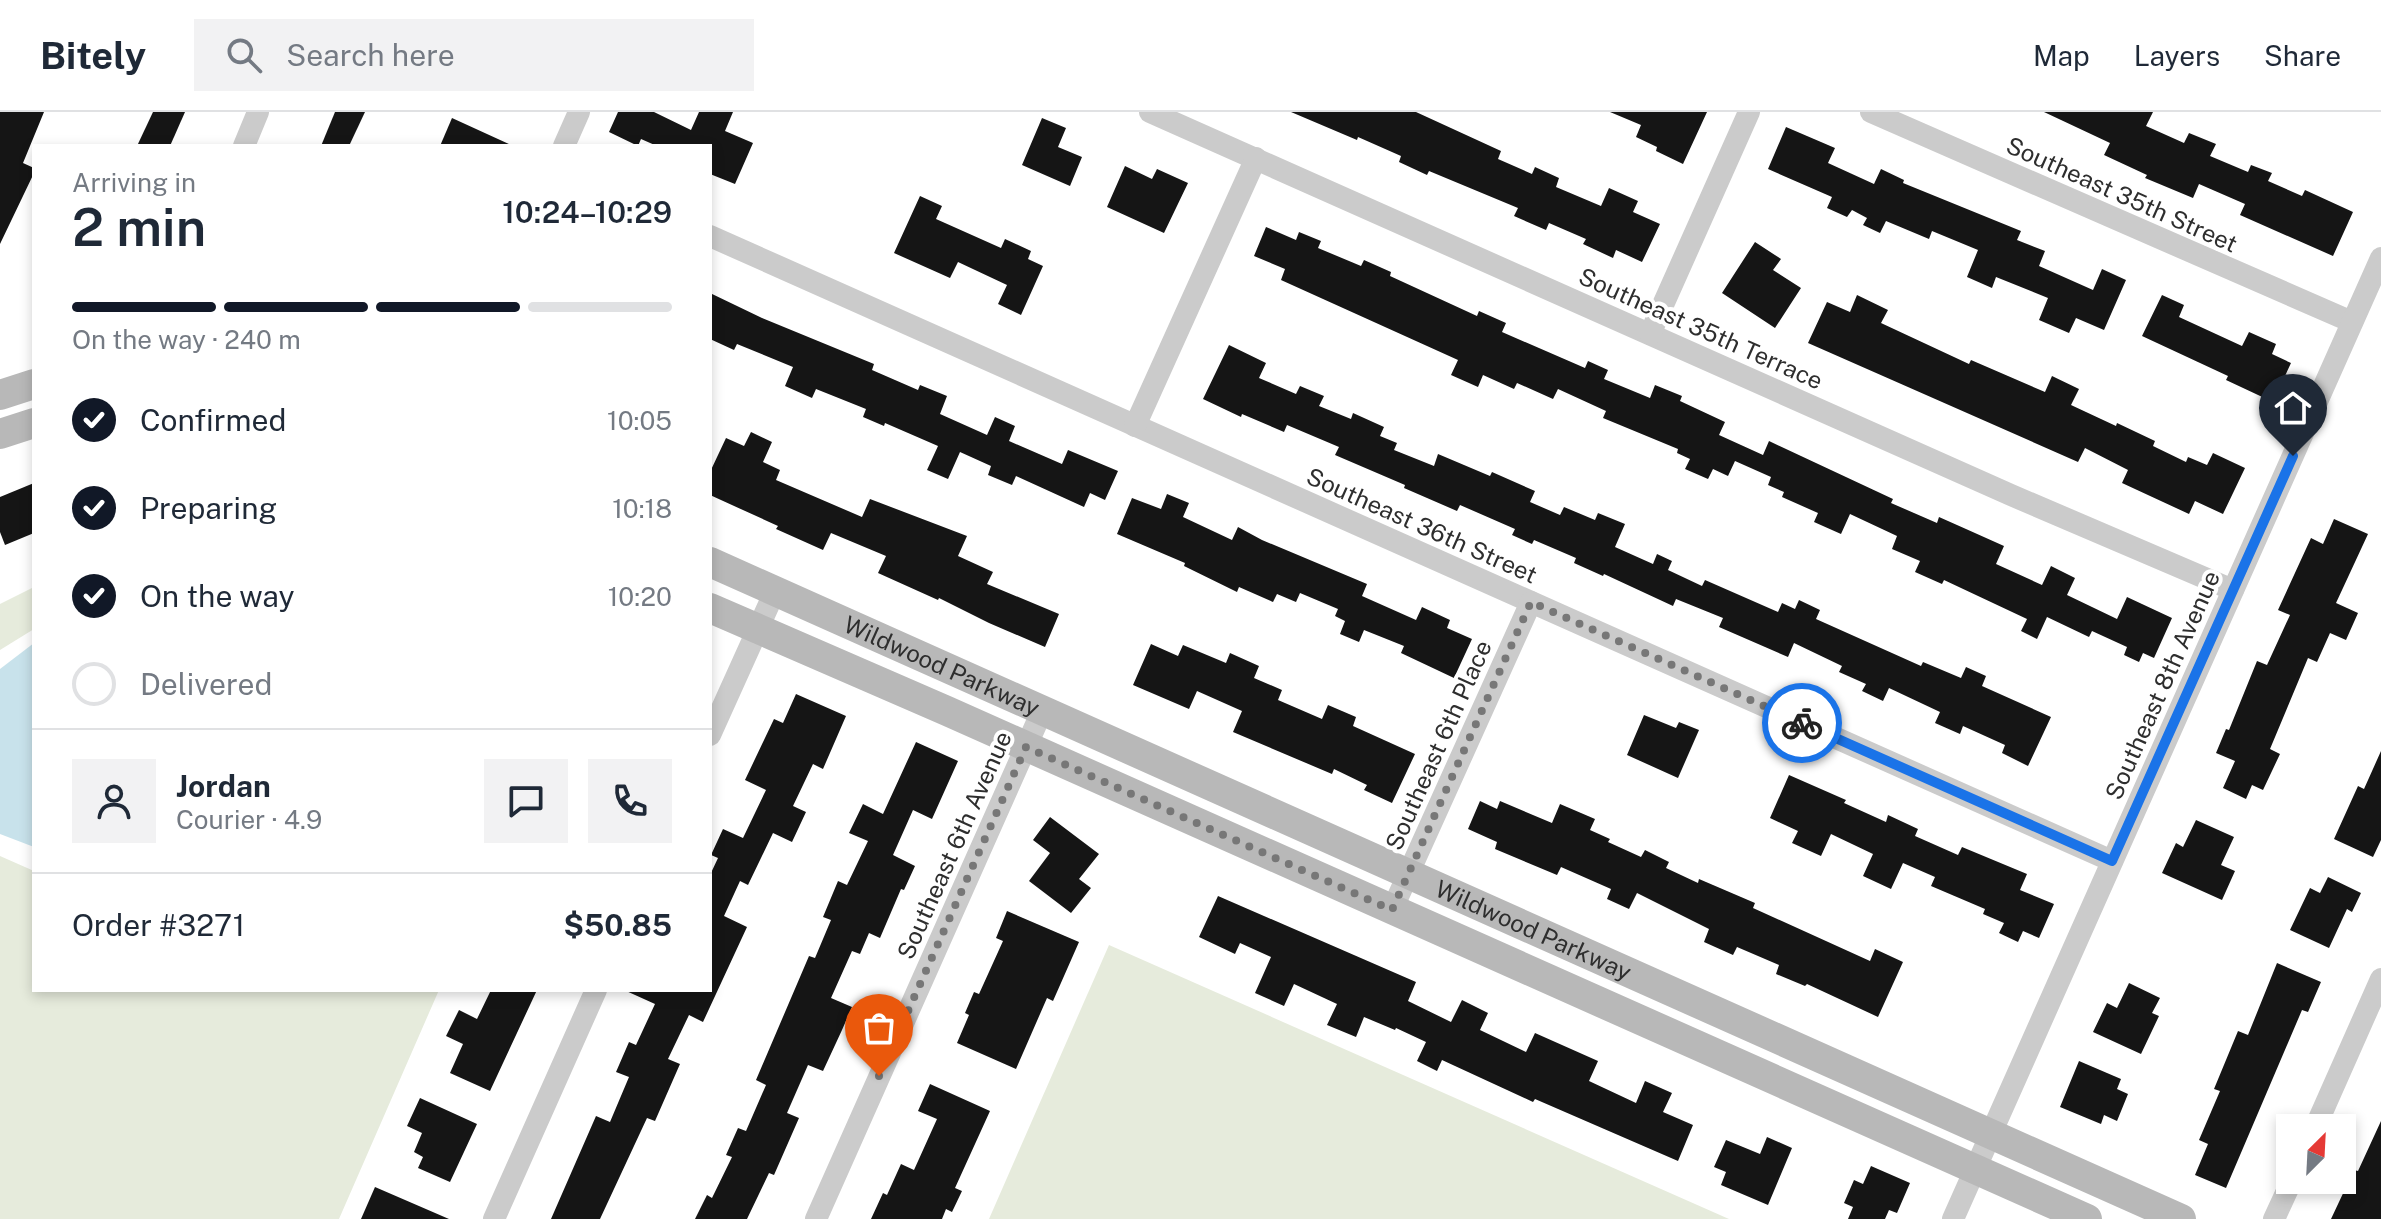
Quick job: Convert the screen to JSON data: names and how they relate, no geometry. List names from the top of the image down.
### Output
{
  "streets": {
    "street": [
      "Southeast 35th Street",
      "Southeast 35th Terrace",
      "Southeast 36th Street",
      "Wildwood Parkway",
      "Southeast 8th Avenue",
      "Southeast 6th Place",
      "Southeast 6th Avenue"
    ]
  },
  "crossings": [
    ["Southeast 35th Street", "Southeast 8th Avenue"],
    ["Southeast 35th Terrace", "Southeast 8th Avenue"],
    ["Southeast 36th Street", "Southeast 8th Avenue"],
    ["Southeast 36th Street", "Southeast 6th Place"],
    ["Wildwood Parkway", "Southeast 8th Avenue"],
    ["Wildwood Parkway", "Southeast 6th Place"],
    ["Wildwood Parkway", "Southeast 6th Avenue"]
  ],
  "north": "top right",
  "page": {
    "header": "Bitely",
    "search": "Search here",
    "nav": ["Map", "Layers", "Share"],
    "heading": ["2 min", "Arriving in", "10:24–10:29"],
    "panel": [
      "Jordan",
      "Courier · 4.9",
      "Order #3271",
      "$50.85"
    ],
    "bar": "On the way · 240 m",
    "list": [
      ["Confirmed", "10:05"],
      ["Preparing", "10:18"],
      ["On the way", "10:20"],
      "Delivered"
    ]
  }
}
